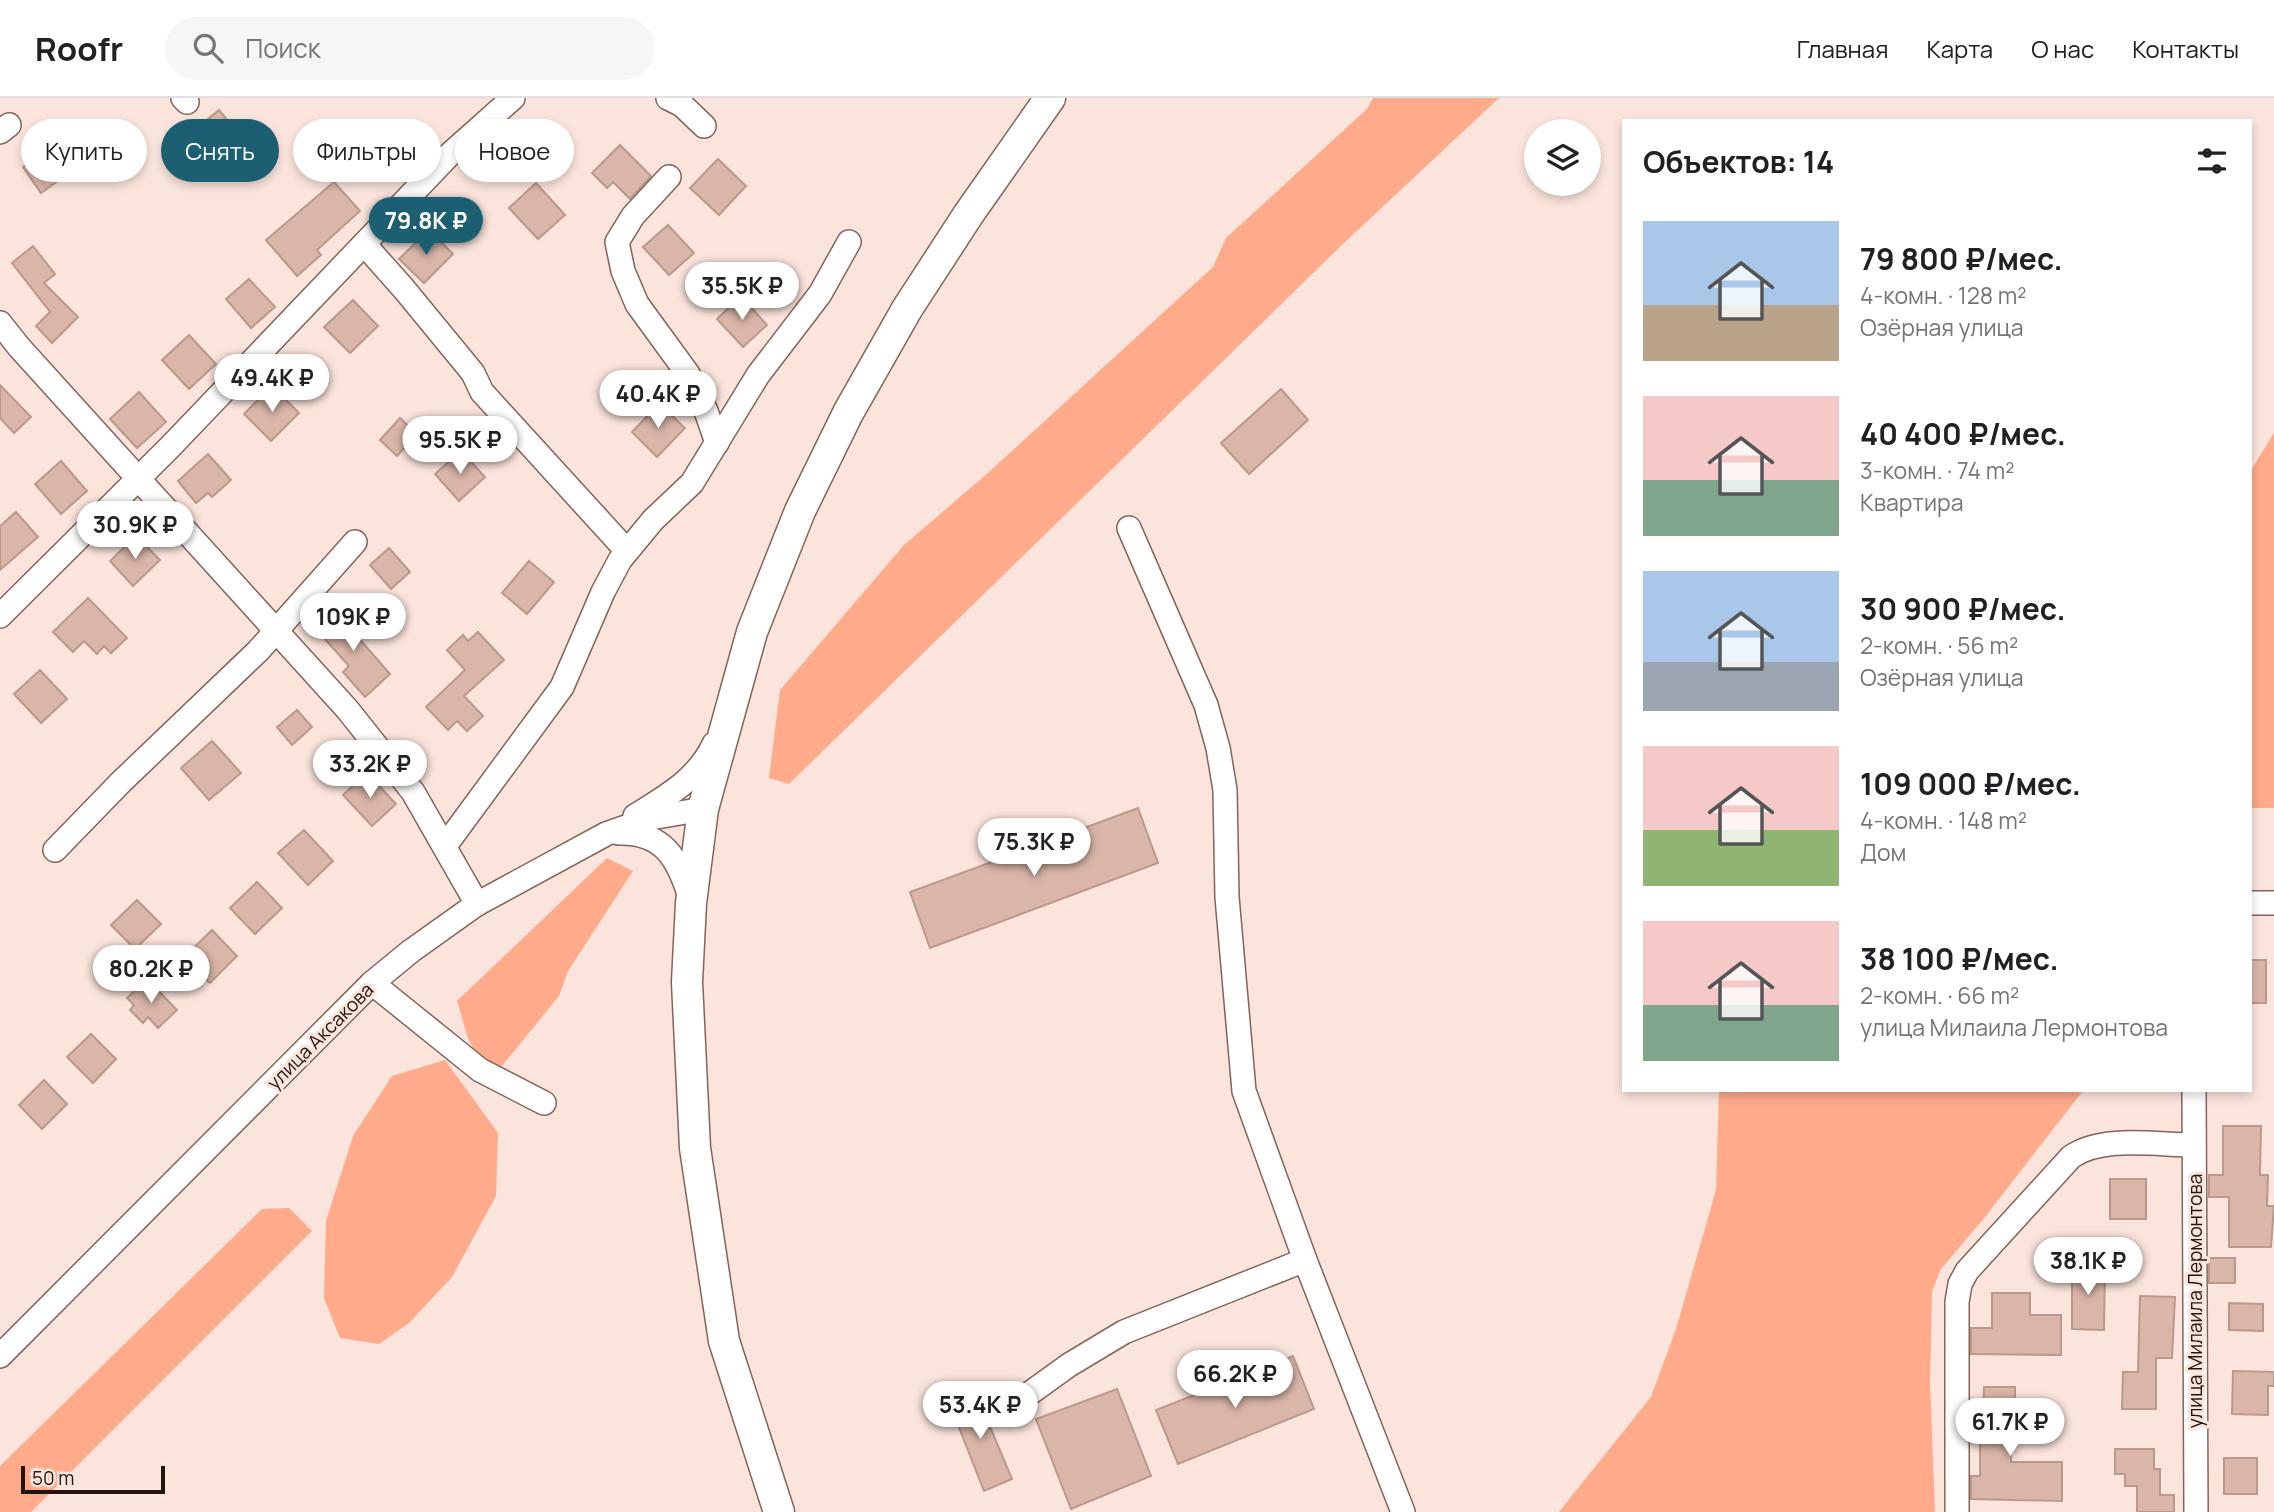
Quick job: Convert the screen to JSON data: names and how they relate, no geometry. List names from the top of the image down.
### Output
{
  "streets": {
    "street": ["улица Аксакова", "улица Милаила Лермонтова"]
  },
  "scale_bar": "50 m",
  "page": {
    "header": "Roofr",
    "search": "Поиск",
    "nav": [
      "Главная",
      "Карта",
      "О нас",
      "Контакты"
    ],
    "chip": [
      "Купить",
      "Снять",
      "Фильтры",
      "Новое"
    ],
    "heading": "Объектов: 14",
    "price": [
      "79.8K ₽",
      "35.5K ₽",
      "49.4K ₽",
      "40.4K ₽",
      "95.5K ₽",
      "30.9K ₽",
      "109K ₽",
      "33.2K ₽",
      "75.3K ₽",
      "80.2K ₽",
      "38.1K ₽",
      "66.2K ₽",
      "53.4K ₽",
      "61.7K ₽"
    ],
    "list": [
      {
        "name": "79 800 ₽/мес.",
        "note": "4-комн. · 128 m² · Озёрная улица"
      },
      {
        "name": "40 400 ₽/мес.",
        "note": "3-комн. · 74 m² · Квартира"
      },
      {
        "name": "30 900 ₽/мес.",
        "note": "2-комн. · 56 m² · Озёрная улица"
      },
      {
        "name": "109 000 ₽/мес.",
        "note": "4-комн. · 148 m² · Дом"
      },
      {
        "name": "38 100 ₽/мес.",
        "note": "2-комн. · 66 m² · улица Милаила Лермонтова"
      }
    ],
    "scale": "50 m"
  }
}
